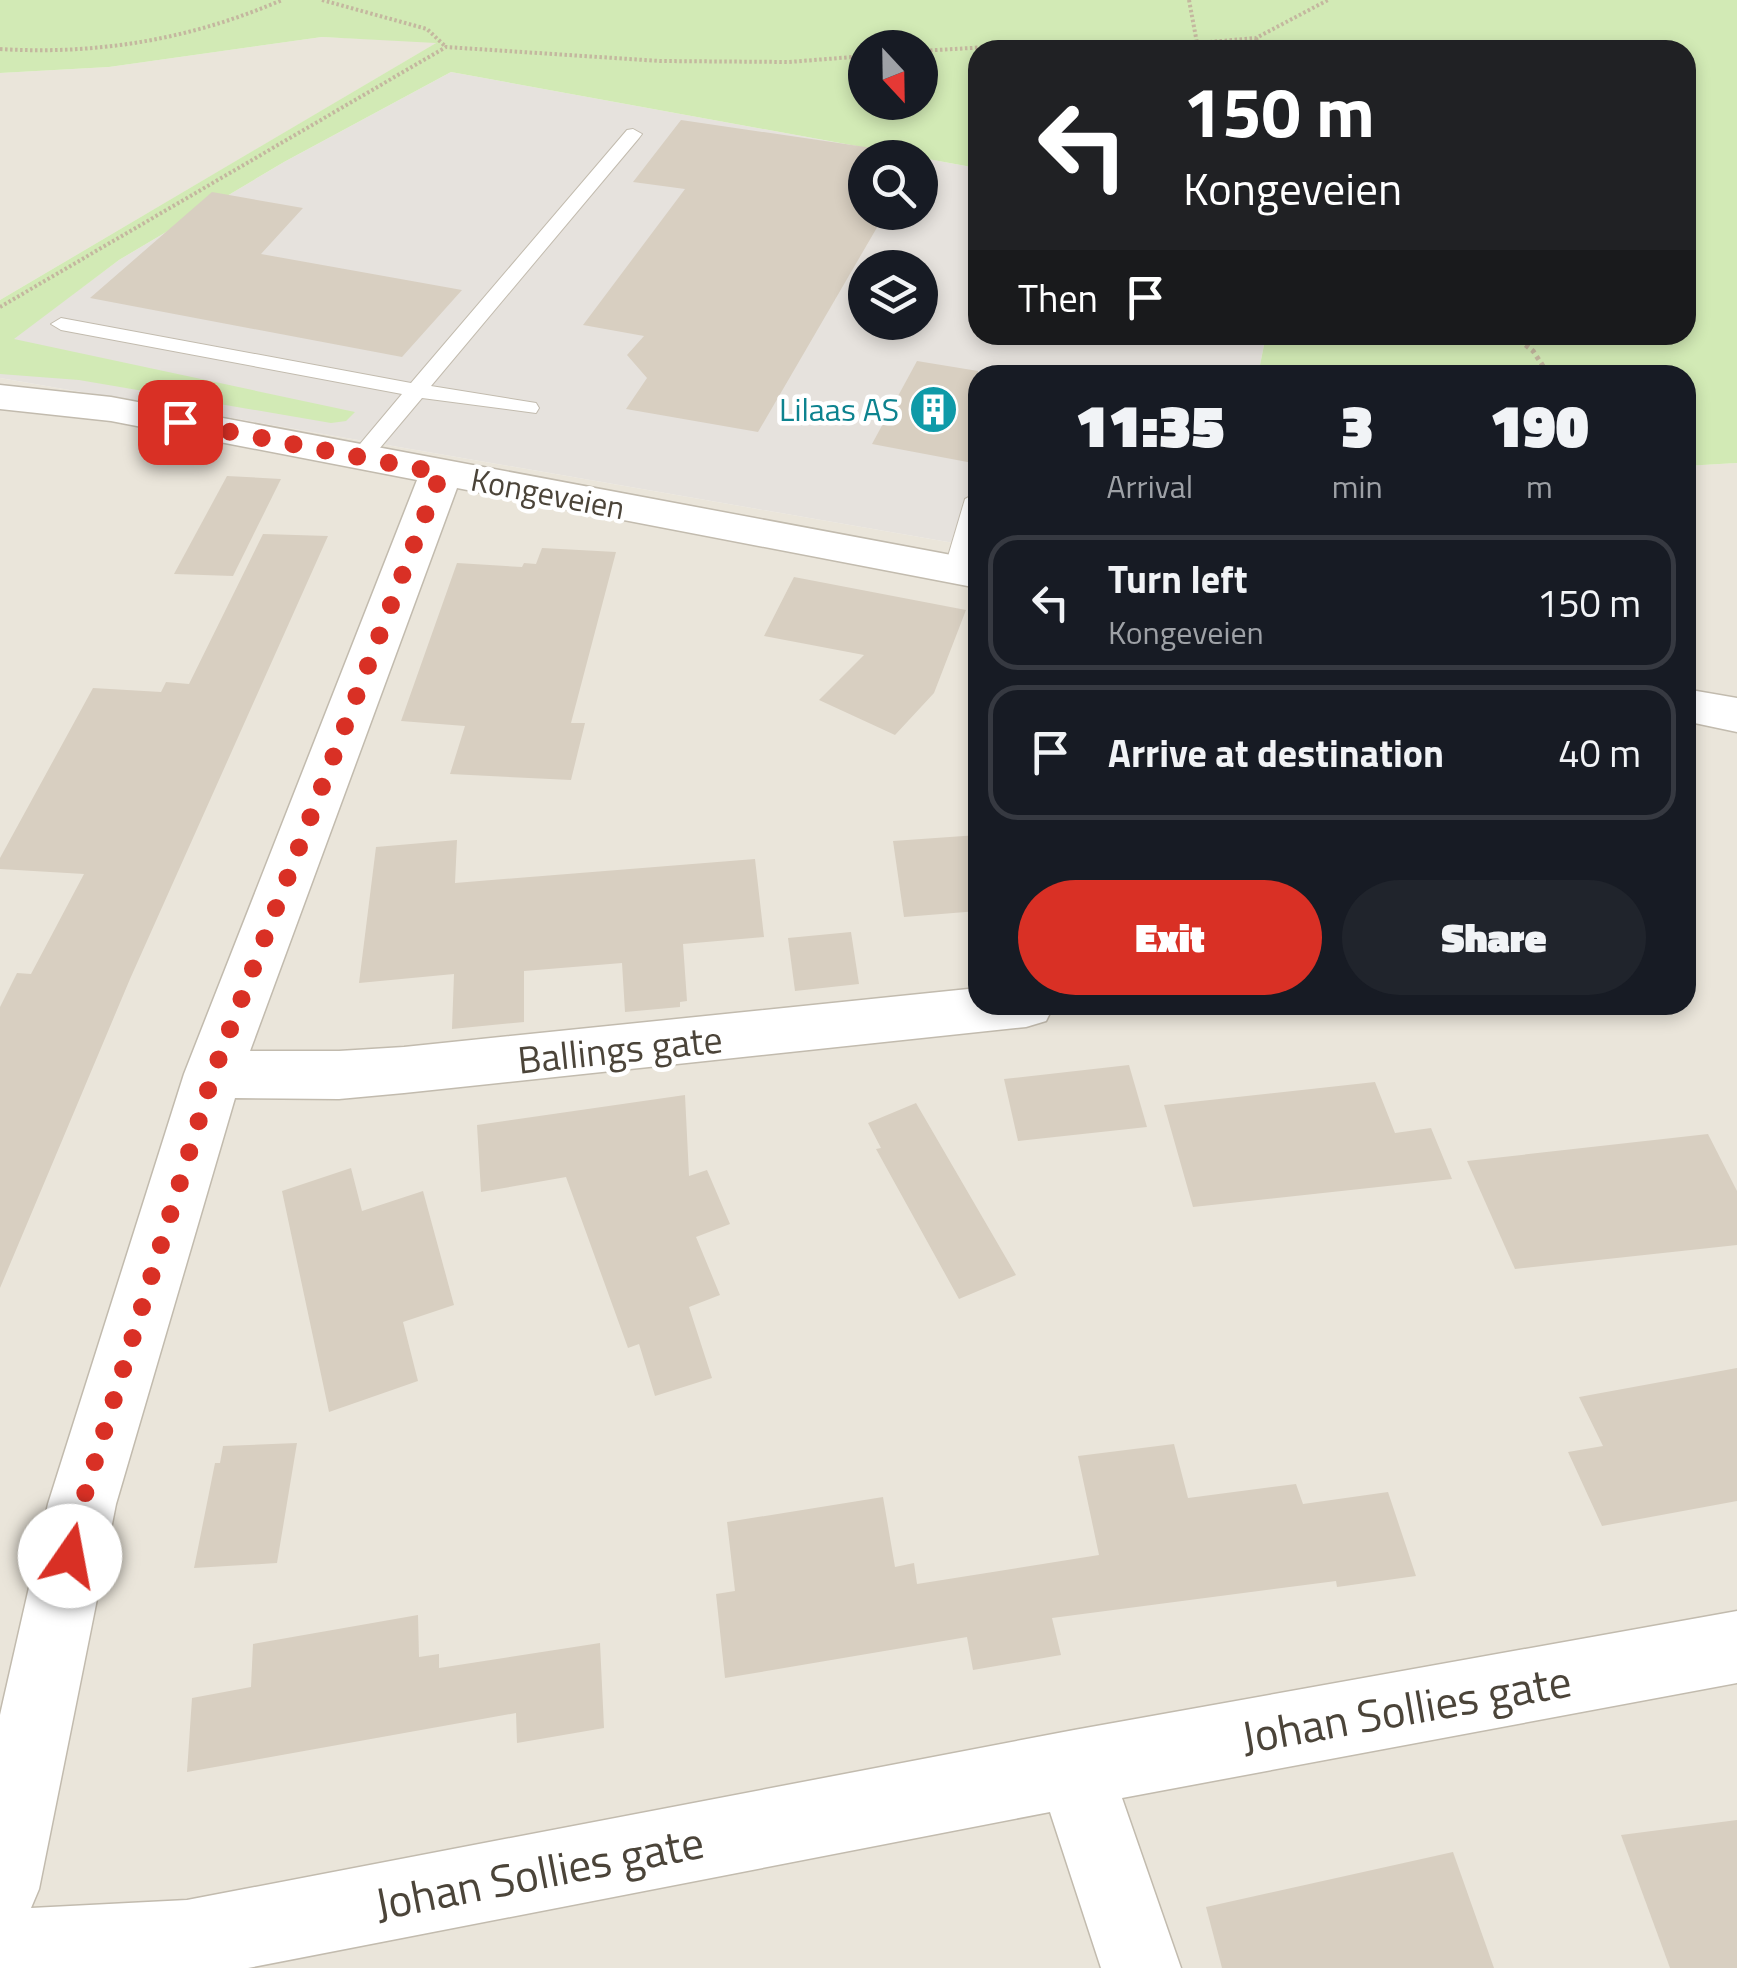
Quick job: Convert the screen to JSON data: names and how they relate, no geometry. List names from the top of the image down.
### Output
{
  "streets": {
    "street": ["Kongeveien", "Ballings gate", "Johan Sollies gate"]
  },
  "places": {
    "building": ["Lilaas AS"]
  },
  "north": "bottom",
  "page": {
    "turn": ["150 m", "Kongeveien"],
    "then": "Then",
    "eta": [
      "11:35",
      "Arrival",
      "3",
      "min",
      "190",
      "m"
    ],
    "list": [
      {
        "name": "Turn left",
        "note": "Kongeveien",
        "value": "150 m"
      },
      {
        "name": "Arrive at destination",
        "value": "40 m"
      }
    ],
    "buttons": ["Exit", "Share"]
  }
}
